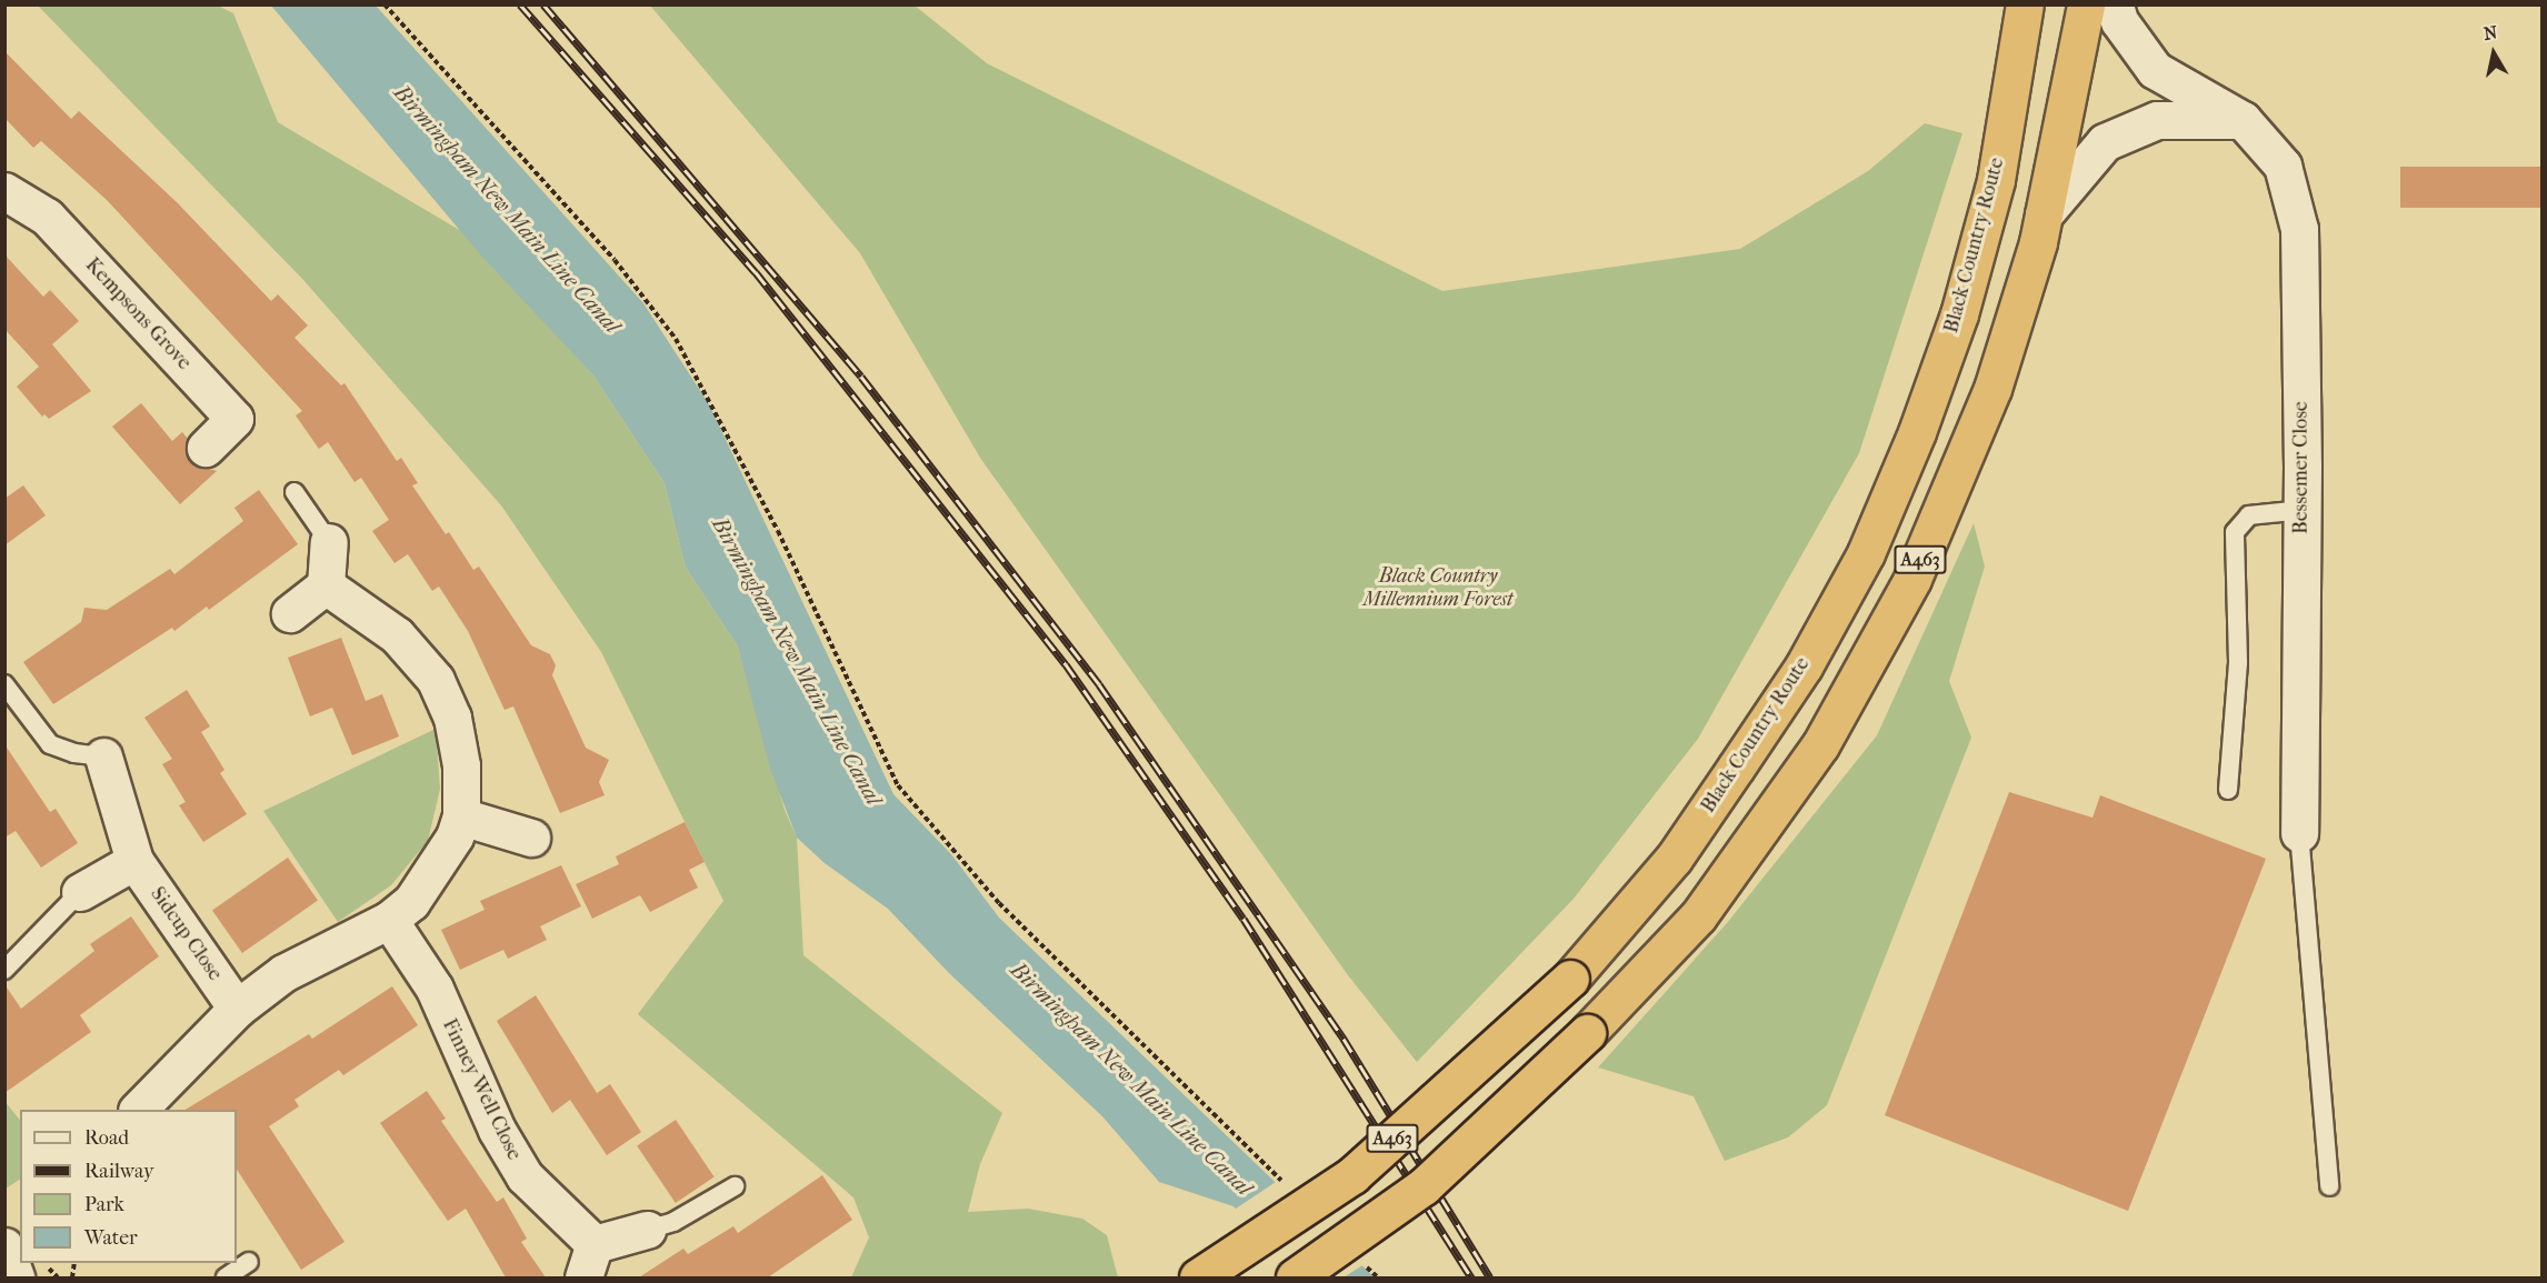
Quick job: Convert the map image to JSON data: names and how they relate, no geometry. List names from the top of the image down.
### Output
{
  "streets": {
    "highway": ["Black Country Route", "A463"],
    "street": [
      "Kempsons Grove",
      "Bessemer Close",
      "Sidcup Close",
      "Finney Well Close"
    ]
  },
  "water": ["Birmingham New Main Line Canal"],
  "parks": ["Black Country Millennium Forest"],
  "legend": [
    "Road",
    "Railway",
    "Park",
    "Water"
  ],
  "north": "top"
}
